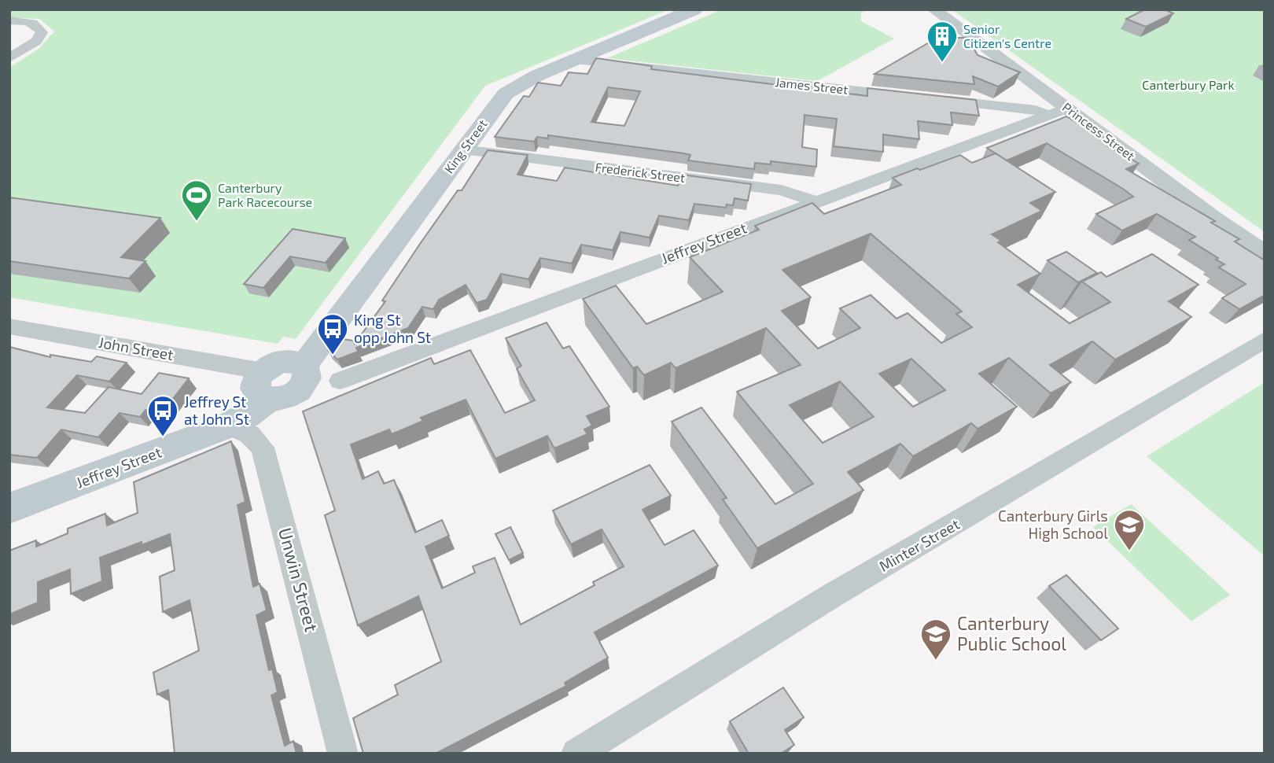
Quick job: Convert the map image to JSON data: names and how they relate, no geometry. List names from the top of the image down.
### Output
{
  "streets": {
    "main road": ["King Street", "Jeffrey Street"],
    "street": [
      "James Street",
      "Princess Street",
      "Frederick Street",
      "John Street",
      "Minter Street",
      "Unwin Street"
    ]
  },
  "crossings": [
    ["James Street", "King Street"],
    ["Princess Street", "Jeffrey Street"],
    ["King Street", "Frederick Street"],
    ["King Street", "John Street"],
    ["Frederick Street", "Jeffrey Street"],
    ["Jeffrey Street", "Unwin Street"]
  ],
  "parks": ["Canterbury Park"],
  "places": {
    "building": ["Senior Citizen's Centre"],
    "sports": ["Canterbury Park Racecourse"],
    "bus stop": ["King St opp John St", "Jeffrey St at John St"],
    "school or university": ["Canterbury Girls High School", "Canterbury Public School"]
  }
}
